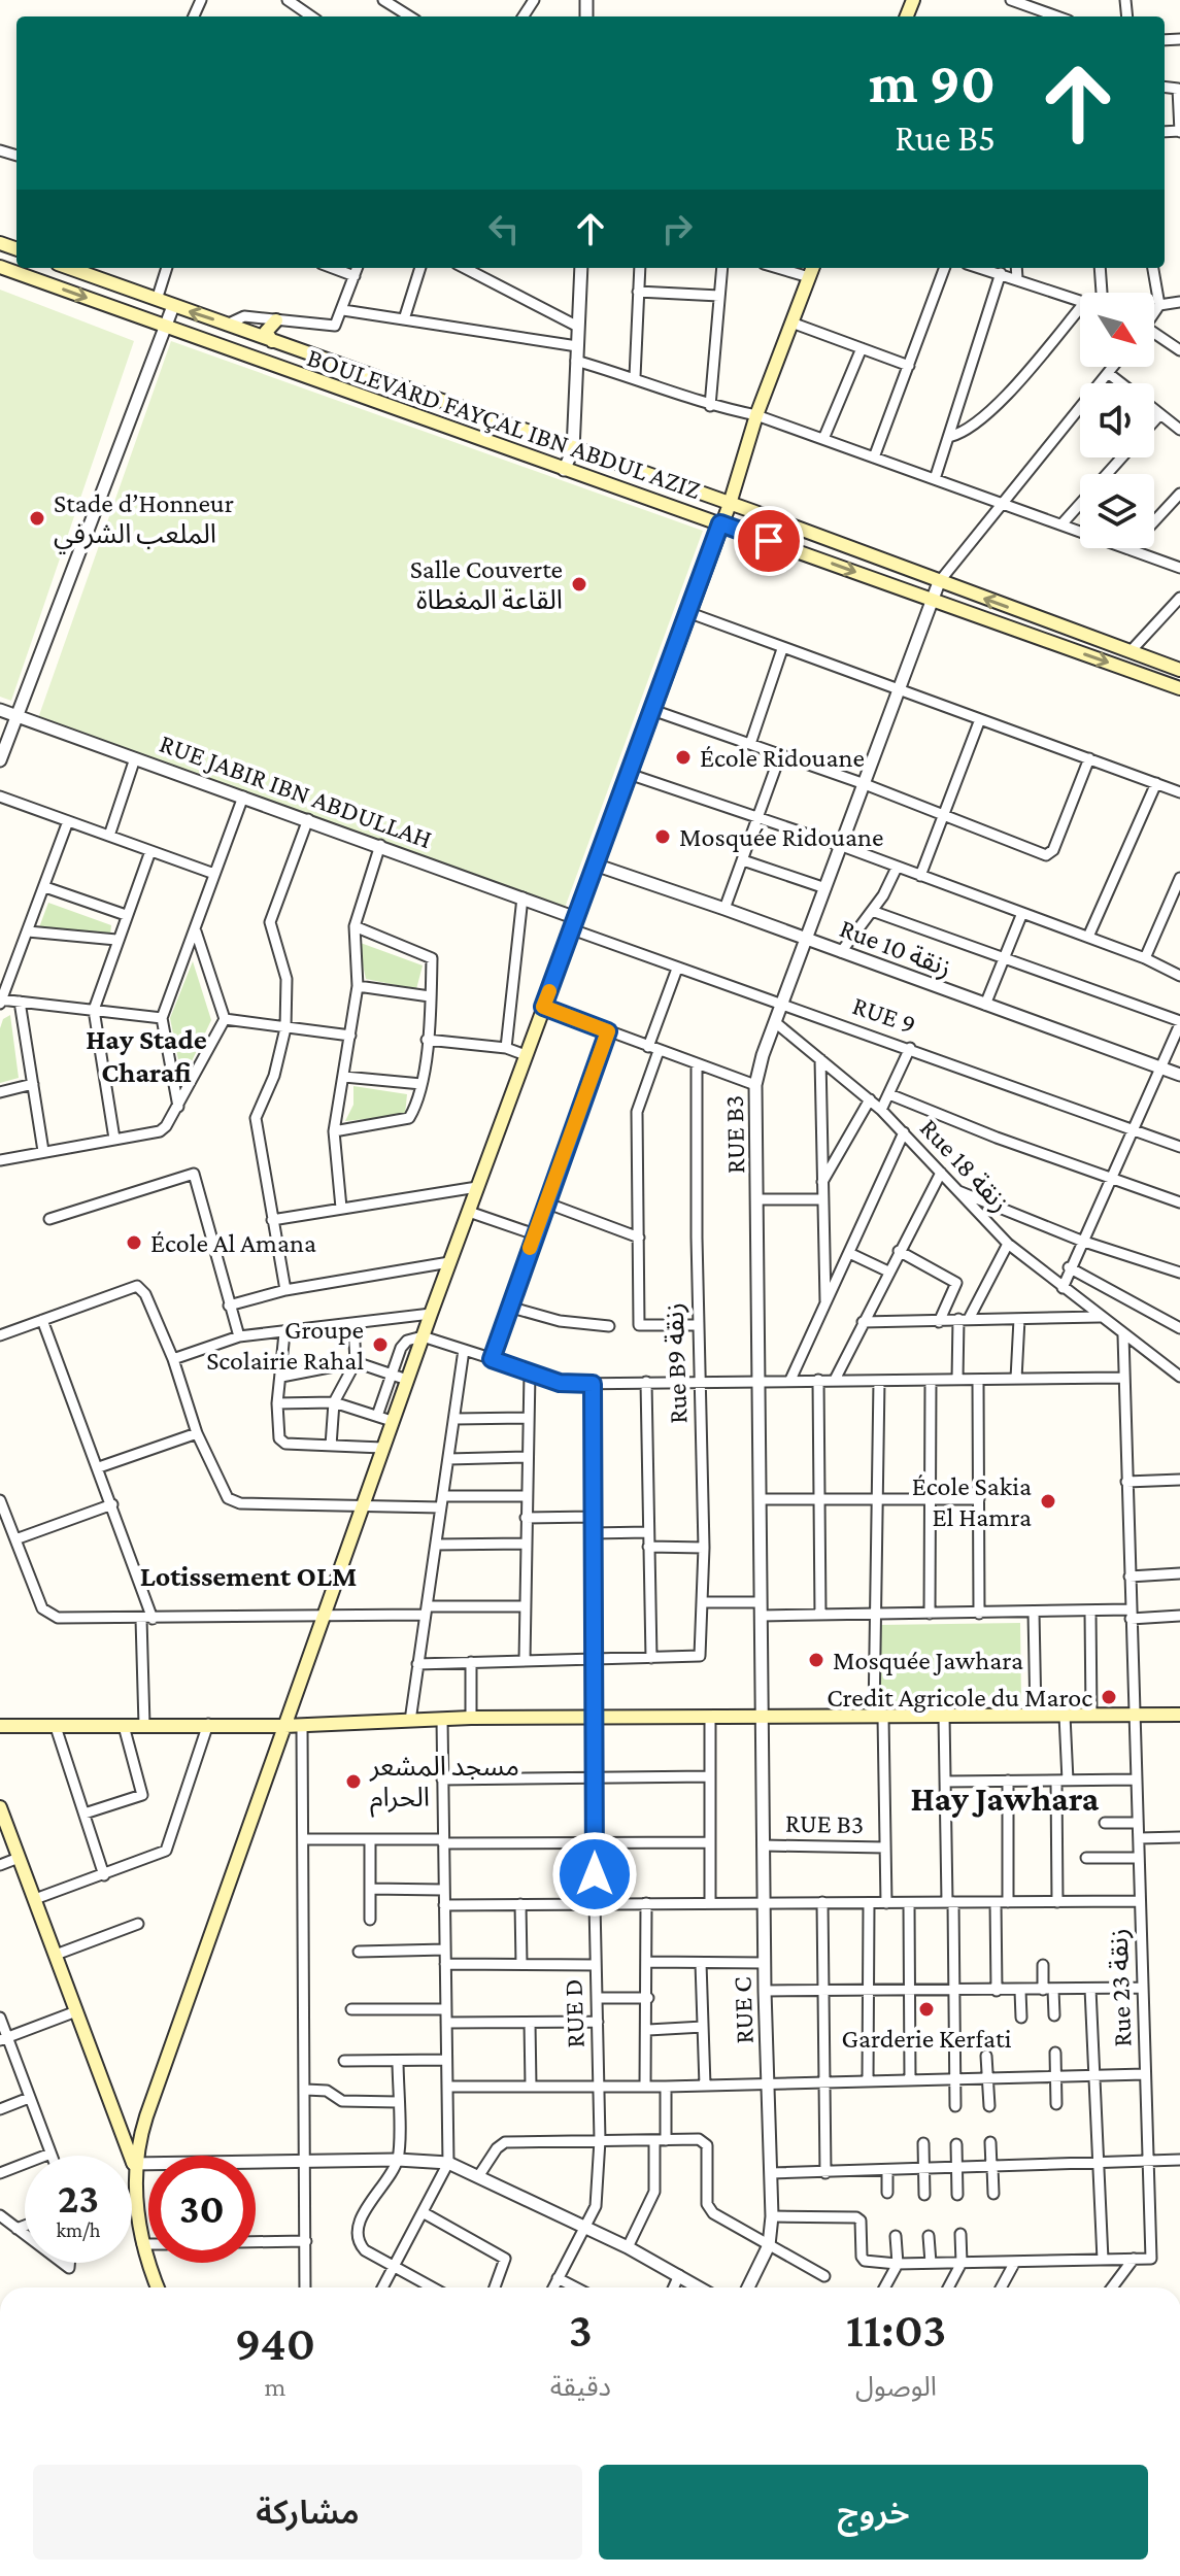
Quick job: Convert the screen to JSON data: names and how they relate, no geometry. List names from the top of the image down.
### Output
{
  "streets": {
    "main road": ["BOULEVARD FAYÇAL IBN ABDUL AZIZ"],
    "street": [
      "RUE JABIR IBN ABDULLAH",
      "Rue 10 زنقة",
      "RUE 9",
      "RUE B3",
      "Rue 18 زنقة",
      "Rue B9 زنقة",
      "Rue 23 زنقة",
      "RUE C",
      "RUE D"
    ]
  },
  "crossings": [
    ["BOULEVARD FAYÇAL IBN ABDUL AZIZ", "RUE B3"],
    ["RUE JABIR IBN ABDULLAH", "RUE 9"],
    ["Rue 10 زنقة", "RUE B3"],
    ["RUE 9", "RUE B3"],
    ["RUE B3", "Rue 18 زنقة"],
    ["RUE B3", "RUE C"],
    ["Rue 18 زنقة", "Rue 23 زنقة"]
  ],
  "districts": ["Hay Stade Charafi", "Lotissement OLM", "Hay Jawhara"],
  "places": [
    "Stade d’Honneur الملعب الشرفي",
    "Salle Couverte القاعة المغطاة",
    "École Ridouane",
    "Mosquée Ridouane",
    "École Al Amana",
    "Groupe Scolairie Rahal",
    "École Sakia El Hamra",
    "Mosquée Jawhara",
    "Credit Agricole du Maroc",
    "مسجد المشعر الحرام",
    "Garderie Kerfati"
  ],
  "north": "bottom right",
  "page": {
    "turn": ["90 m", "Rue B5"],
    "speed": "23 km/h",
    "limit": "30",
    "eta": [
      "11:03",
      "الوصول",
      "3",
      "دقيقة",
      "940",
      "m"
    ],
    "buttons": ["خروج", "مشاركة"]
  }
}
